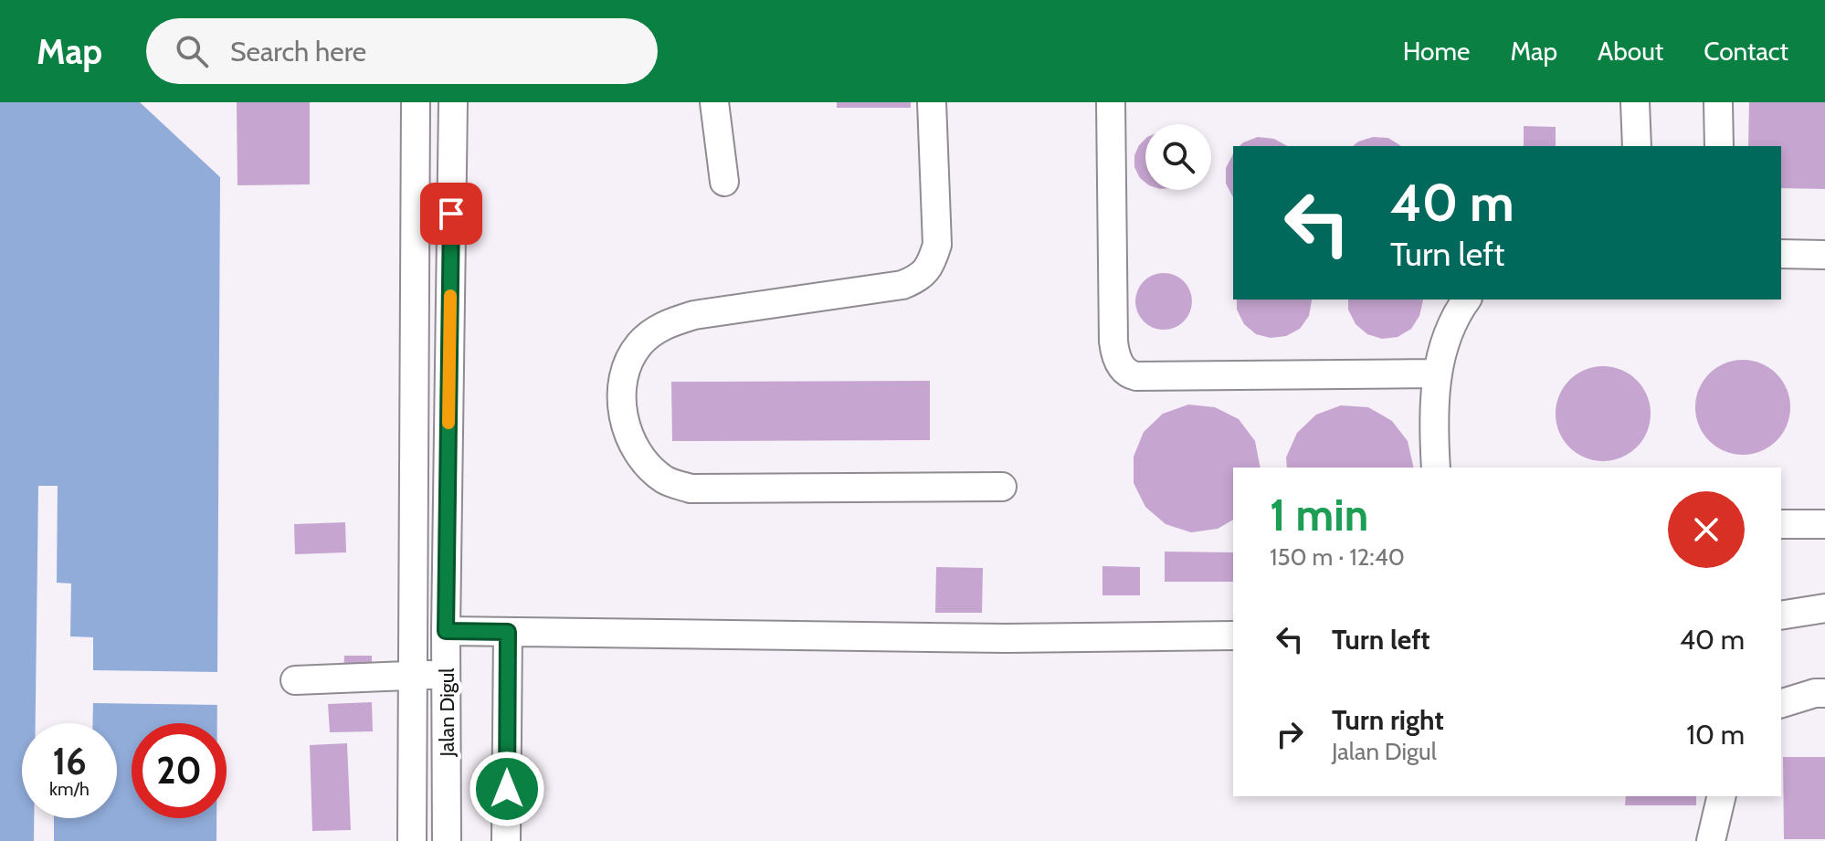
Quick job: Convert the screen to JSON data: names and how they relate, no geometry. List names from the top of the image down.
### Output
{
  "streets": {
    "street": ["Jalan Digul"]
  },
  "page": {
    "header": "Map",
    "search": "Search here",
    "nav": [
      "Home",
      "Map",
      "About",
      "Contact"
    ],
    "turn": ["40 m", "Turn left"],
    "heading": ["1 min", "150 m · 12:40"],
    "list": [
      {
        "name": "Turn left",
        "value": "40 m"
      },
      {
        "name": "Turn right",
        "note": "Jalan Digul",
        "value": "10 m"
      }
    ],
    "speed": "16 km/h",
    "limit": "20"
  }
}
